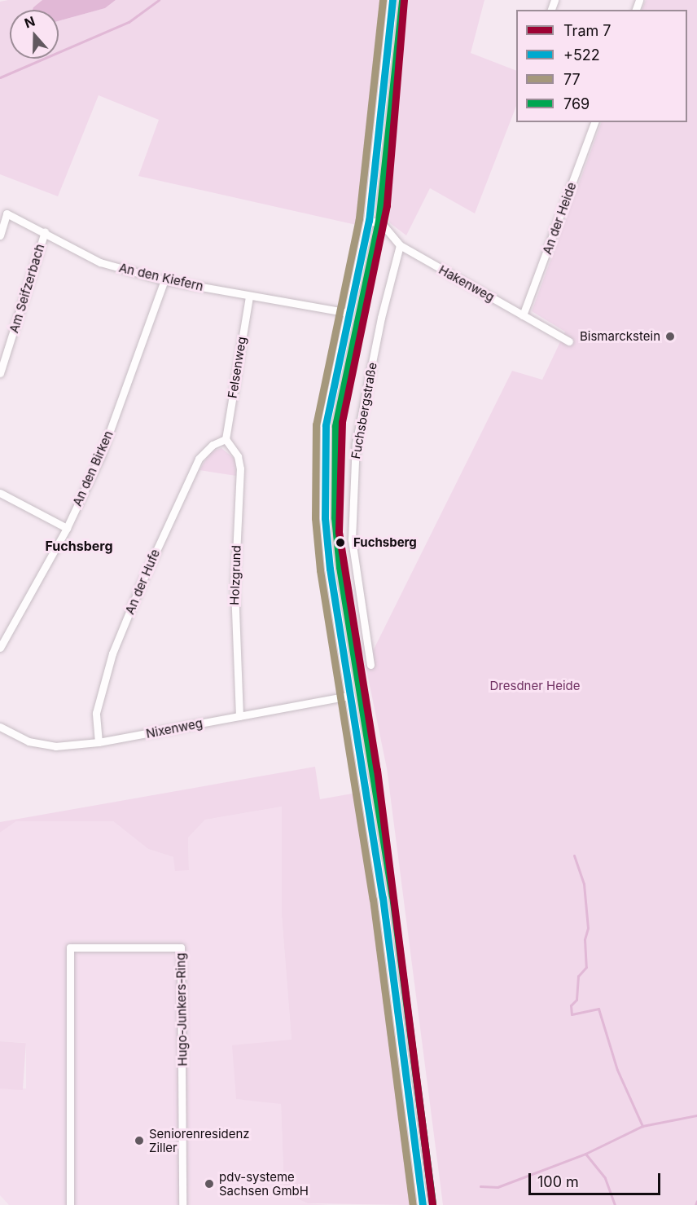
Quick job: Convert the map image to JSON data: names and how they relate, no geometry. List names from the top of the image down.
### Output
{
  "streets": {
    "street": [
      "An der Heide",
      "An den Kiefern",
      "Hakenweg",
      "Am Seifzerbach",
      "Felsenweg",
      "Fuchsbergstraße",
      "An den Birken",
      "Holzgrund",
      "An der Hufe",
      "Nixenweg",
      "Hugo-Junkers-Ring"
    ]
  },
  "crossings": [
    ["An der Heide", "Hakenweg"],
    ["An den Kiefern", "Am Seifzerbach"],
    ["An den Kiefern", "Felsenweg"],
    ["An den Kiefern", "An den Birken"],
    ["Hakenweg", "Fuchsbergstraße"],
    ["Felsenweg", "Holzgrund"],
    ["Felsenweg", "An der Hufe"],
    ["Holzgrund", "An der Hufe"],
    ["Holzgrund", "Nixenweg"],
    ["An der Hufe", "Nixenweg"]
  ],
  "districts": ["Fuchsberg"],
  "parks": ["Dresdner Heide"],
  "places": [
    "Bismarckstein",
    "Fuchsberg",
    "Seniorenresidenz Ziller",
    "pdv-systeme Sachsen GmbH"
  ],
  "lines": [
    "tram line 7",
    "transit line +522",
    "transit line 77",
    "transit line 769"
  ],
  "legend": [
    "Tram 7",
    "+522",
    "77",
    "769"
  ],
  "scale_bar": "100 m",
  "north": "top"
}
